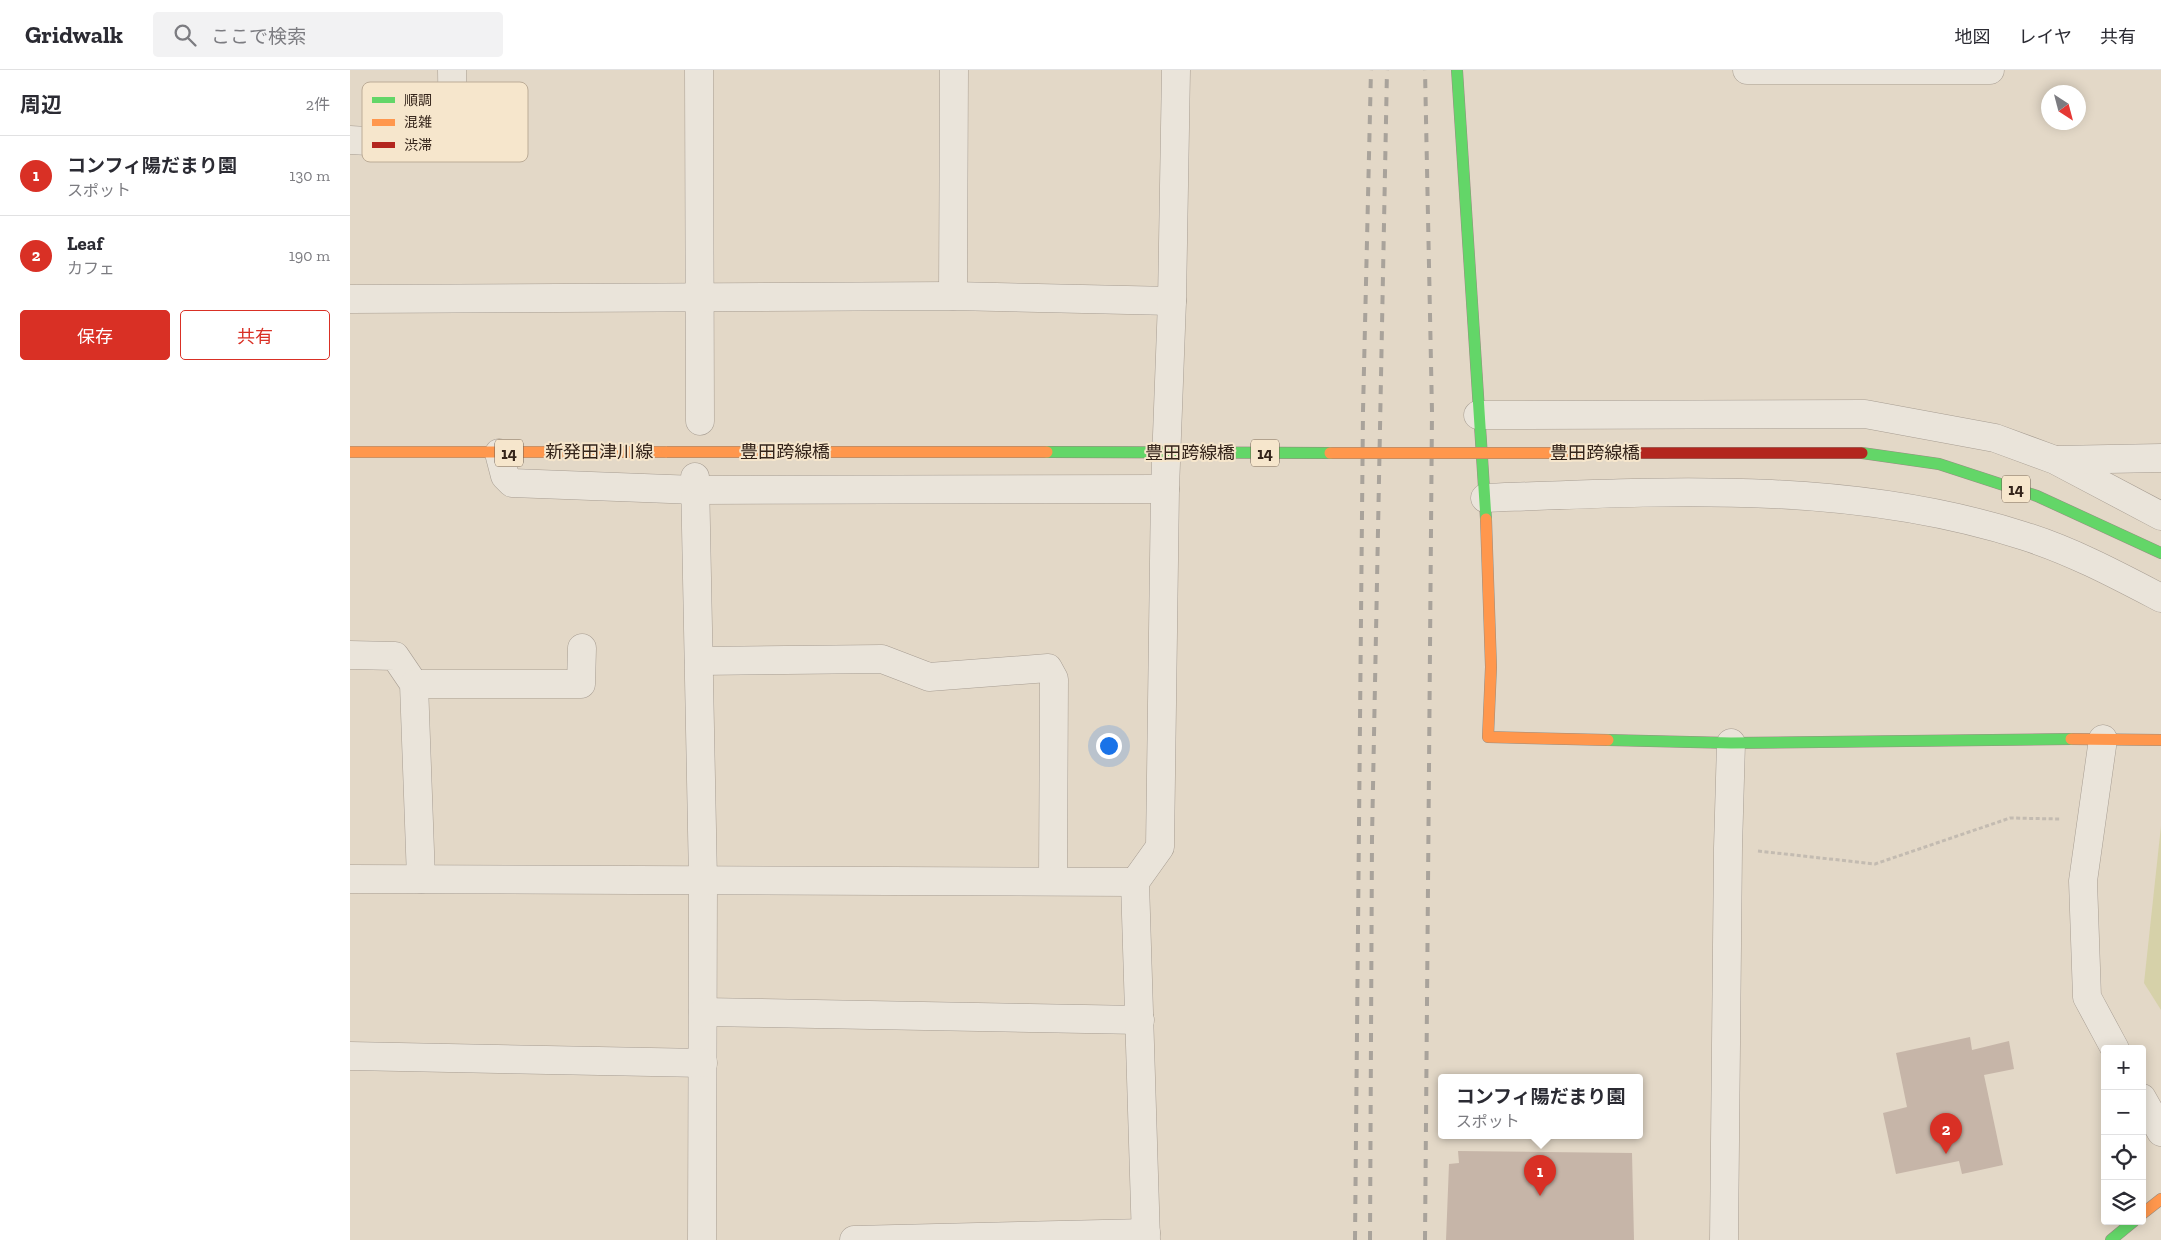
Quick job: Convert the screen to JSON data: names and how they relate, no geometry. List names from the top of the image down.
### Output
{
  "streets": {
    "main road": ["新発田津川線", "豊田跨線橋", "14"]
  },
  "crossings": [
    ["新発田津川線", "豊田跨線橋"]
  ],
  "legend": ["順調", "混雑", "渋滞"],
  "north": "bottom right",
  "page": {
    "header": "Gridwalk",
    "search": "ここで検索",
    "nav": ["地図", "レイヤ", "共有"],
    "heading": ["周辺", "2件"],
    "list": [
      {
        "mark": "1",
        "name": "コンフィ陽だまり園",
        "note": "スポット",
        "value": "130 m"
      },
      {
        "mark": "2",
        "name": "Leaf",
        "note": "カフェ",
        "value": "190 m"
      }
    ],
    "buttons": ["保存", "共有"],
    "map_buttons": ["+", "−"],
    "popup": ["コンフィ陽だまり園", "スポット"],
    "pins": ["2", "1"]
  }
}
